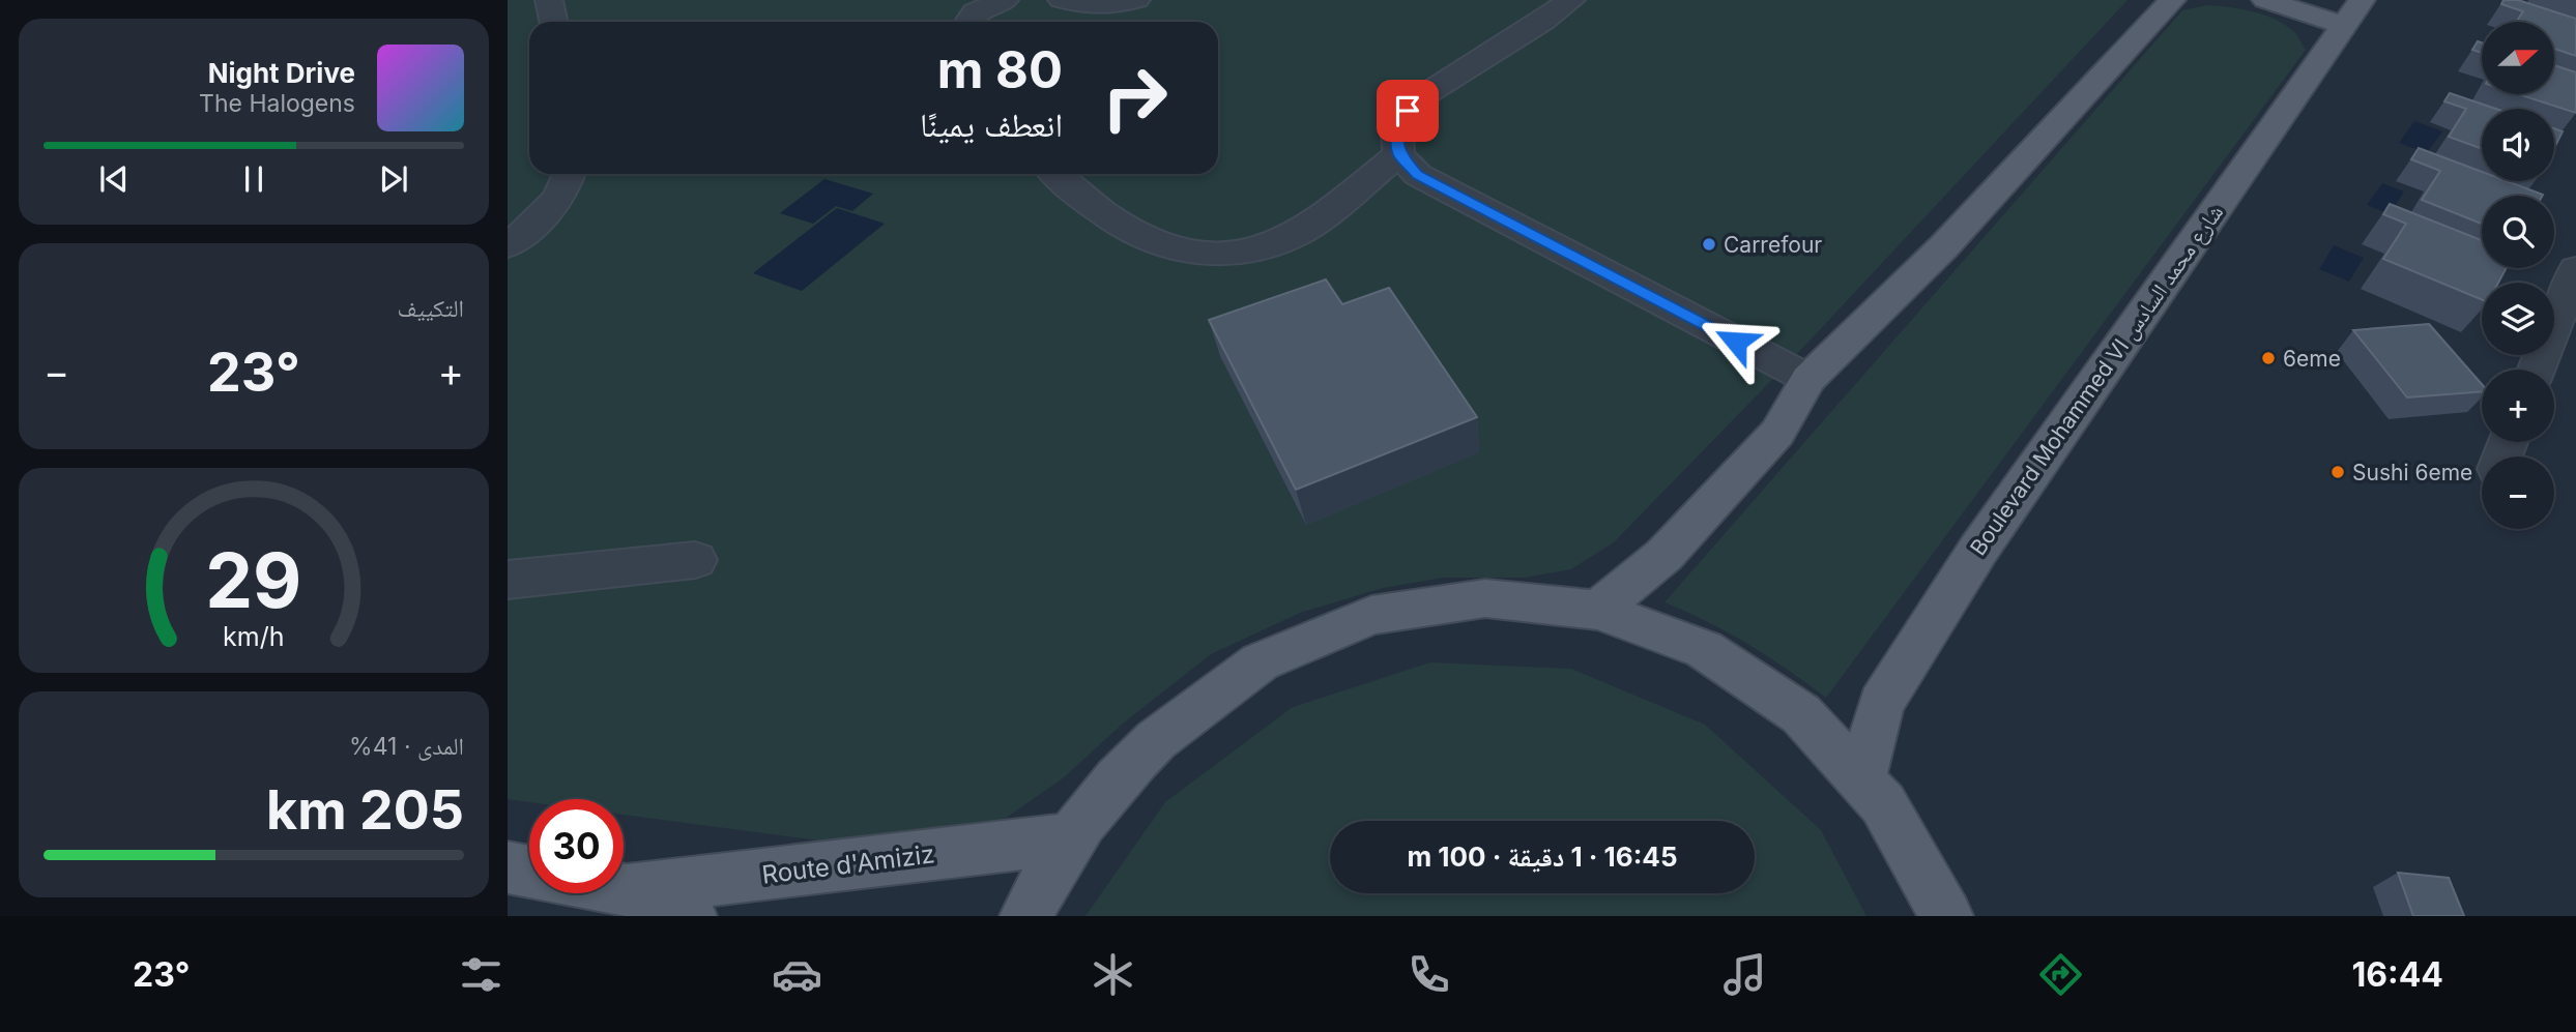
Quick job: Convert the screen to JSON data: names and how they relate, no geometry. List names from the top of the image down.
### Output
{
  "streets": {
    "main road": ["Boulevard Mohammed VI شارع محمد السادس", "Route d'Amiziz"]
  },
  "places": ["Carrefour", "6eme", "Sushi 6eme"],
  "north": "right",
  "page": {
    "map_buttons": ["+", "−"],
    "turn": ["80 m", "انعطف يمينًا"],
    "song": ["Night Drive", "The Halogens"],
    "tile": [
      "التكييف",
      ["المدى · 41%", "205 km"]
    ],
    "heat": ["−", "23°", "+"],
    "limit": "30",
    "trip": "16:45 · 1 دقيقة · 100 m",
    "tabs": ["16:44", "23°"],
    "gauge": ["29", "km/h"]
  }
}
